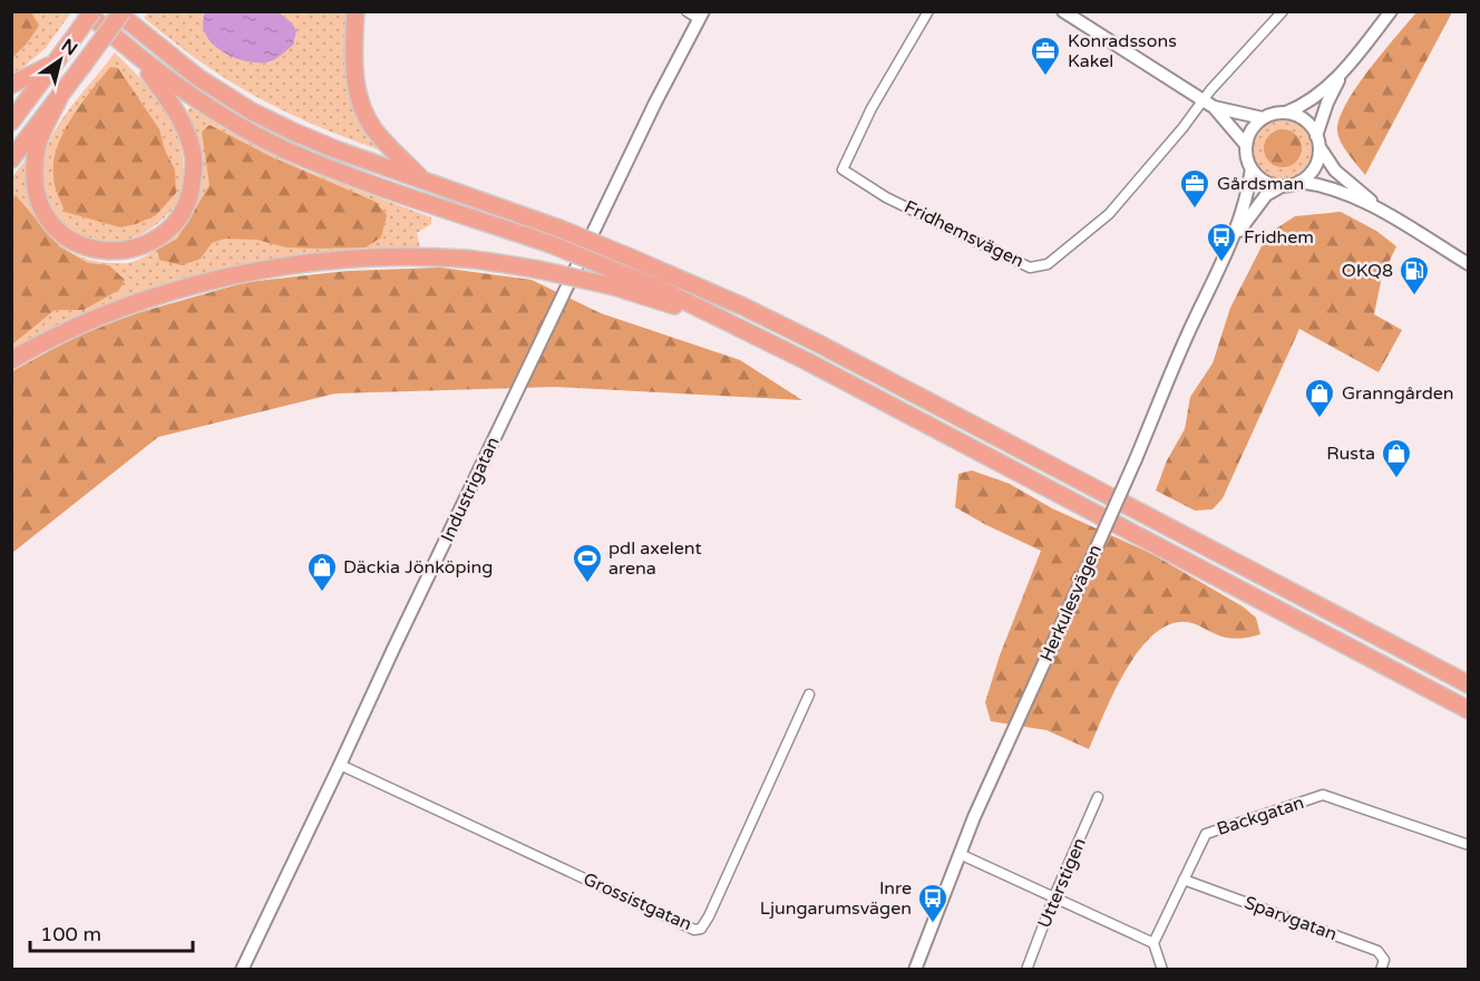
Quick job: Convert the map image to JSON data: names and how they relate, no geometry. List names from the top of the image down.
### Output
{
  "streets": {
    "street": [
      "Fridhemsvägen",
      "Industrigatan",
      "Herkulesvägen",
      "Backgatan",
      "Utterstigen",
      "Grossistgatan",
      "Sparvgatan"
    ]
  },
  "crossings": [
    ["Industrigatan", "Grossistgatan"],
    ["Backgatan", "Sparvgatan"]
  ],
  "places": {
    "office": ["Konradssons Kakel", "Gårdsman"],
    "bus stop": ["Fridhem", "Inre Ljungarumsvägen"],
    "fuel station": ["OKQ8"],
    "shop": ["Granngården", "Rusta", "Däckia Jönköping"],
    "sports": ["pdl axelent arena"]
  },
  "scale_bar": "100 m",
  "north": "top right"
}
